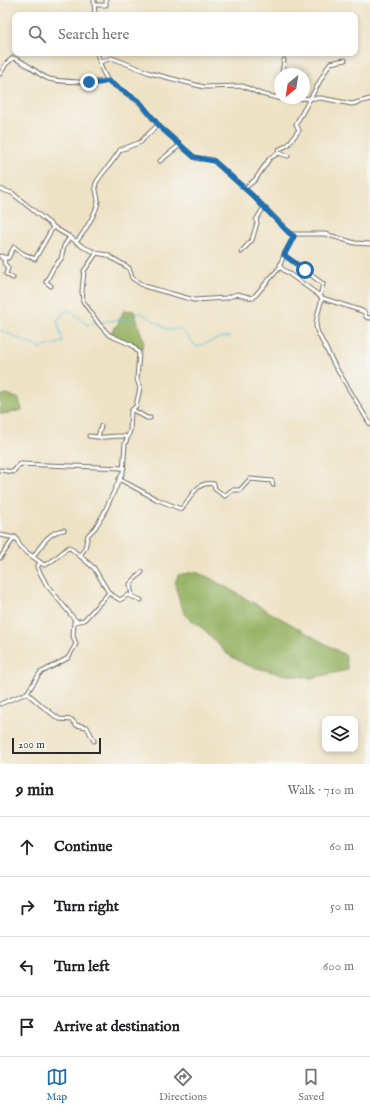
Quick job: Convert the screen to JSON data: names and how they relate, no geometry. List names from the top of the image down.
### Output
{
  "scale_bar": "200 m",
  "north": "bottom left",
  "page": {
    "search": "Search here",
    "scale": "200 m",
    "heading": ["9 min", "Walk · 710 m"],
    "list": [
      ["Continue", "60 m"],
      ["Turn right", "50 m"],
      ["Turn left", "600 m"],
      "Arrive at destination"
    ],
    "nav": ["Map", "Directions", "Saved"]
  }
}
